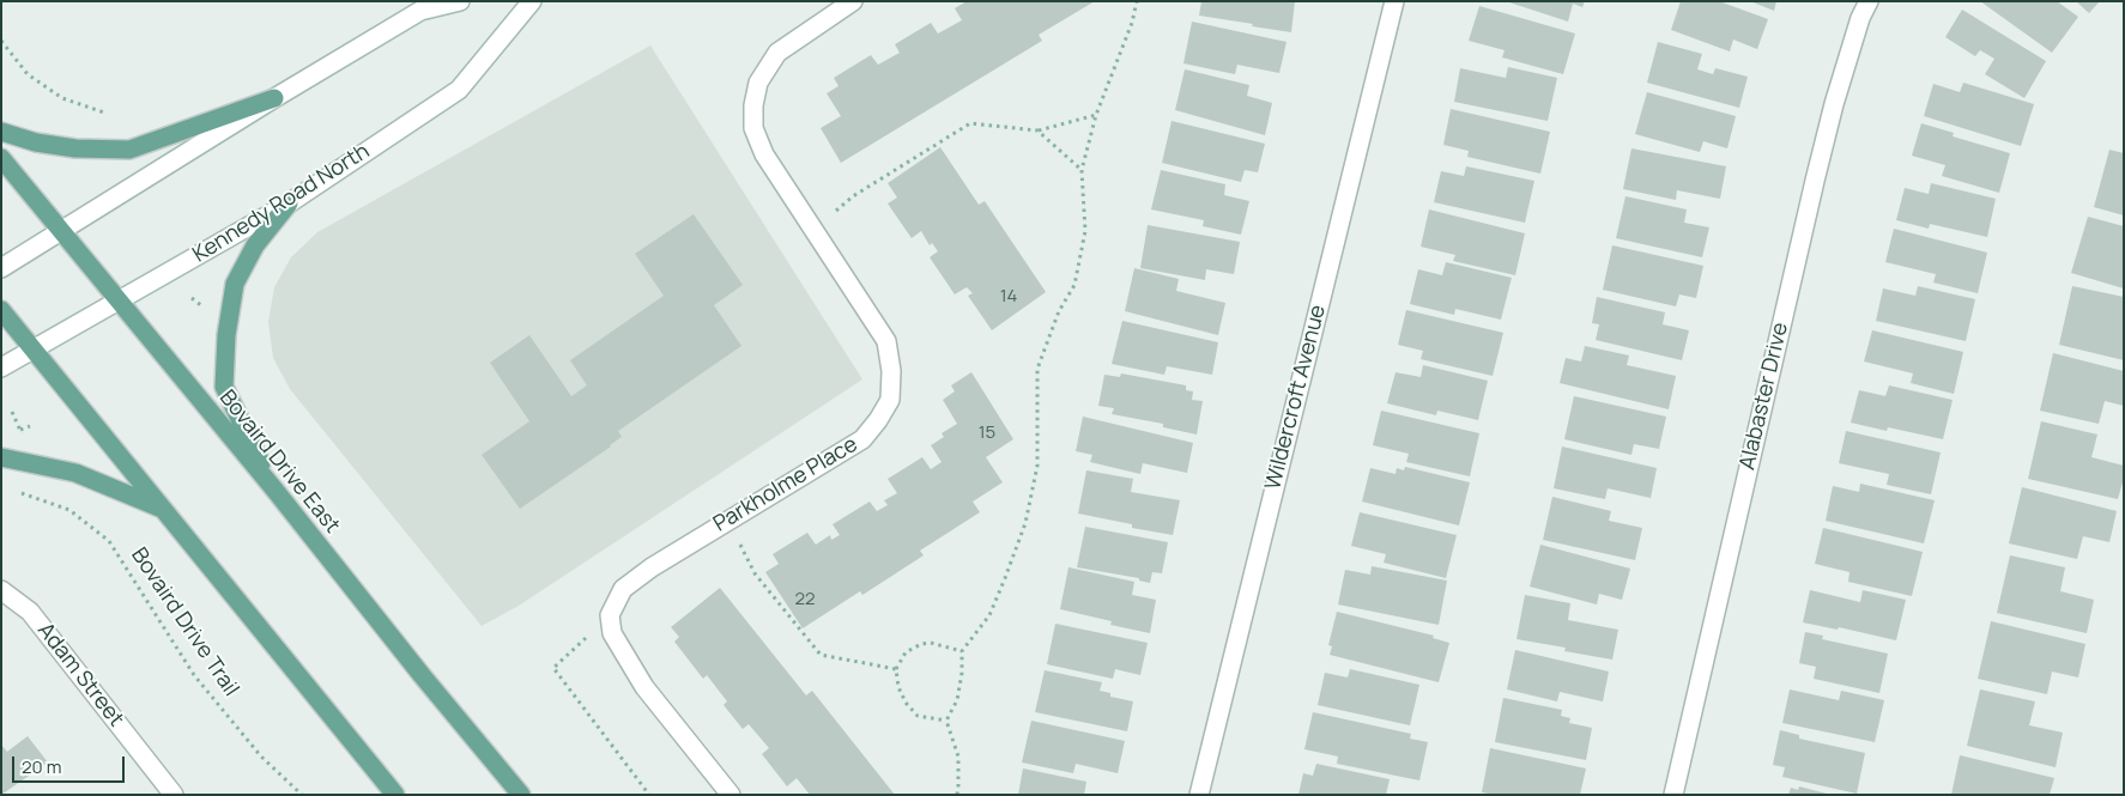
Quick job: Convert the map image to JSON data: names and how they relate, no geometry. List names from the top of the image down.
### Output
{
  "streets": {
    "main road": ["Bovaird Drive East"],
    "street": [
      "Kennedy Road North",
      "Alabaster Drive",
      "Wildercroft Avenue",
      "Parkholme Place",
      "Adam Street"
    ],
    "path": ["Bovaird Drive Trail"]
  },
  "crossings": [
    ["Kennedy Road North", "Bovaird Drive East"]
  ],
  "house_numbers": ["14", "15", "22"],
  "scale_bar": "20 m"
}
